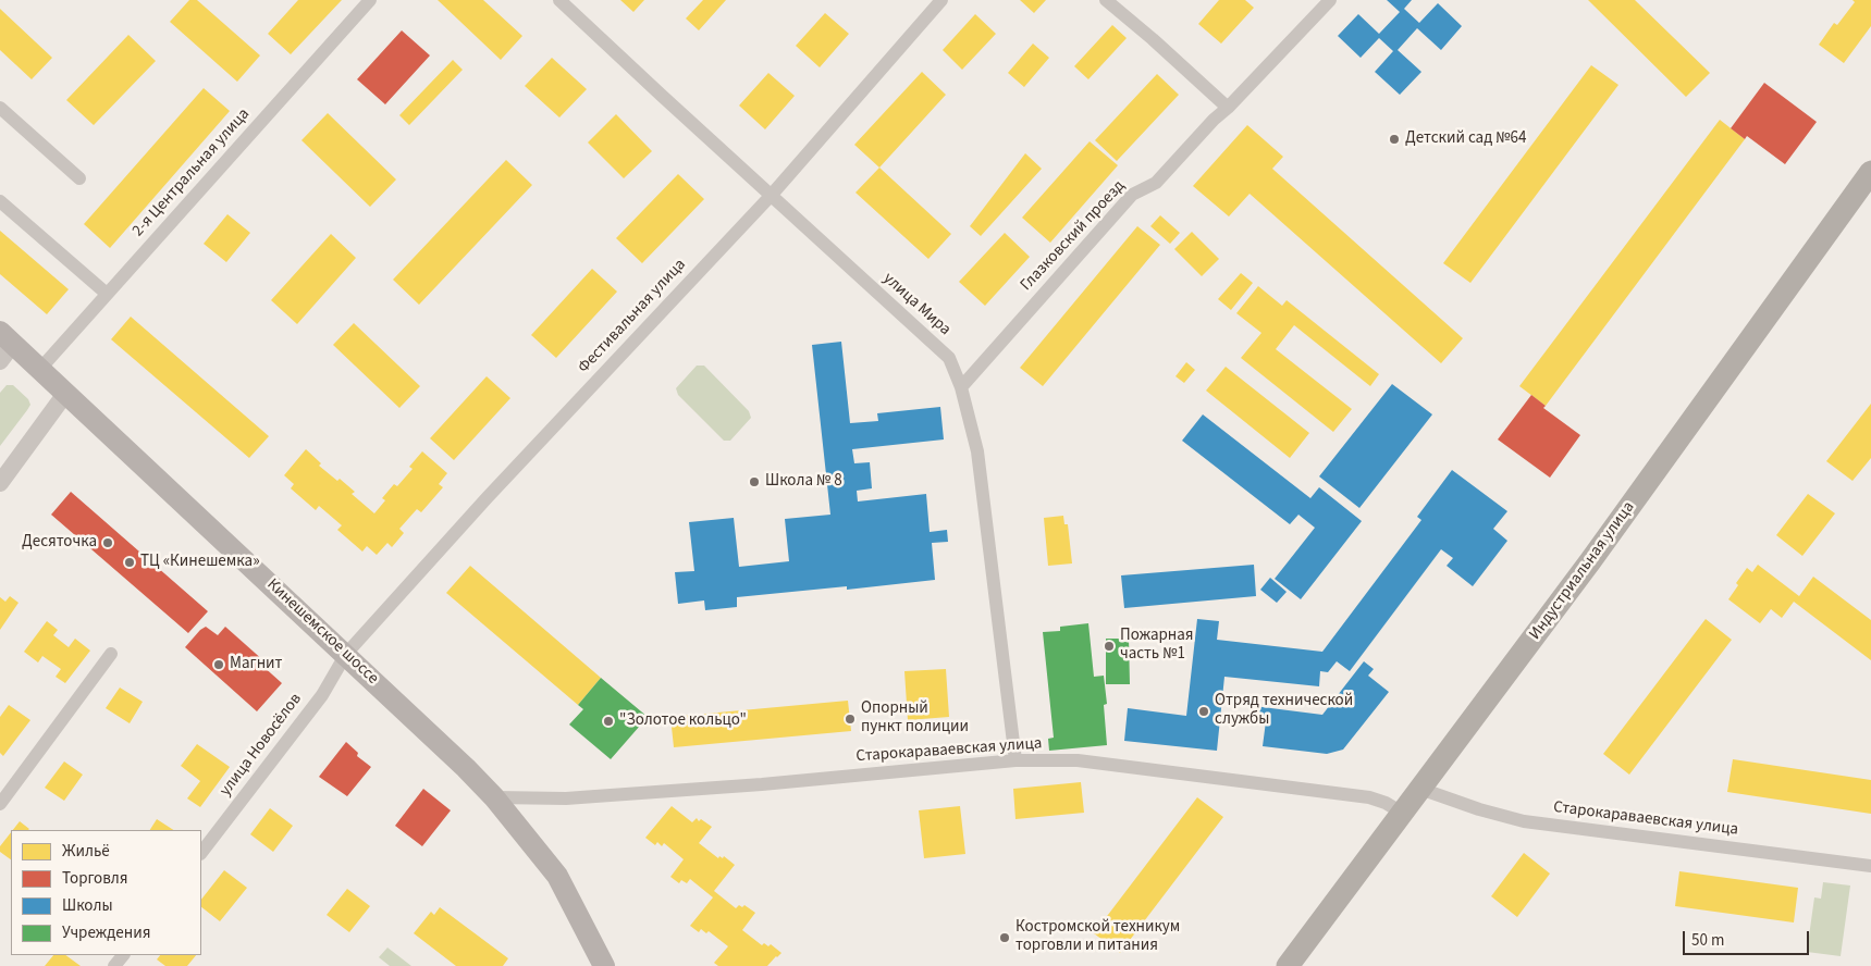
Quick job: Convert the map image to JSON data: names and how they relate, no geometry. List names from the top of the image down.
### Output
{
  "streets": {
    "highway": ["Индустриальная улица"],
    "main road": ["Кинешемское шоссе"],
    "street": [
      "2-я Центральная улица",
      "Глазковский проезд",
      "улица Мира",
      "Фестивальная улица",
      "улица Новосёлов",
      "Старокараваевская улица"
    ]
  },
  "crossings": [
    ["2-я Центральная улица", "Кинешемское шоссе"],
    ["Глазковский проезд", "улица Мира"],
    ["улица Мира", "Фестивальная улица"],
    ["улица Мира", "Старокараваевская улица"],
    ["Фестивальная улица", "Кинешемское шоссе"],
    ["Фестивальная улица", "улица Новосёлов"],
    ["Индустриальная улица", "Старокараваевская улица"],
    ["Кинешемское шоссе", "улица Новосёлов"],
    ["Кинешемское шоссе", "Старокараваевская улица"]
  ],
  "places": [
    "Детский сад №64",
    "Школа № 8",
    "Десяточка",
    "ТЦ «Кинешемка»",
    "Пожарная часть №1",
    "Магнит",
    "Отряд технической службы",
    "Опорный пункт полиции",
    "\"Золотое кольцо\"",
    "Костромской техникум торговли и питания"
  ],
  "legend": [
    "Жильё",
    "Торговля",
    "Школы",
    "Учреждения"
  ],
  "scale_bar": "50 m"
}
